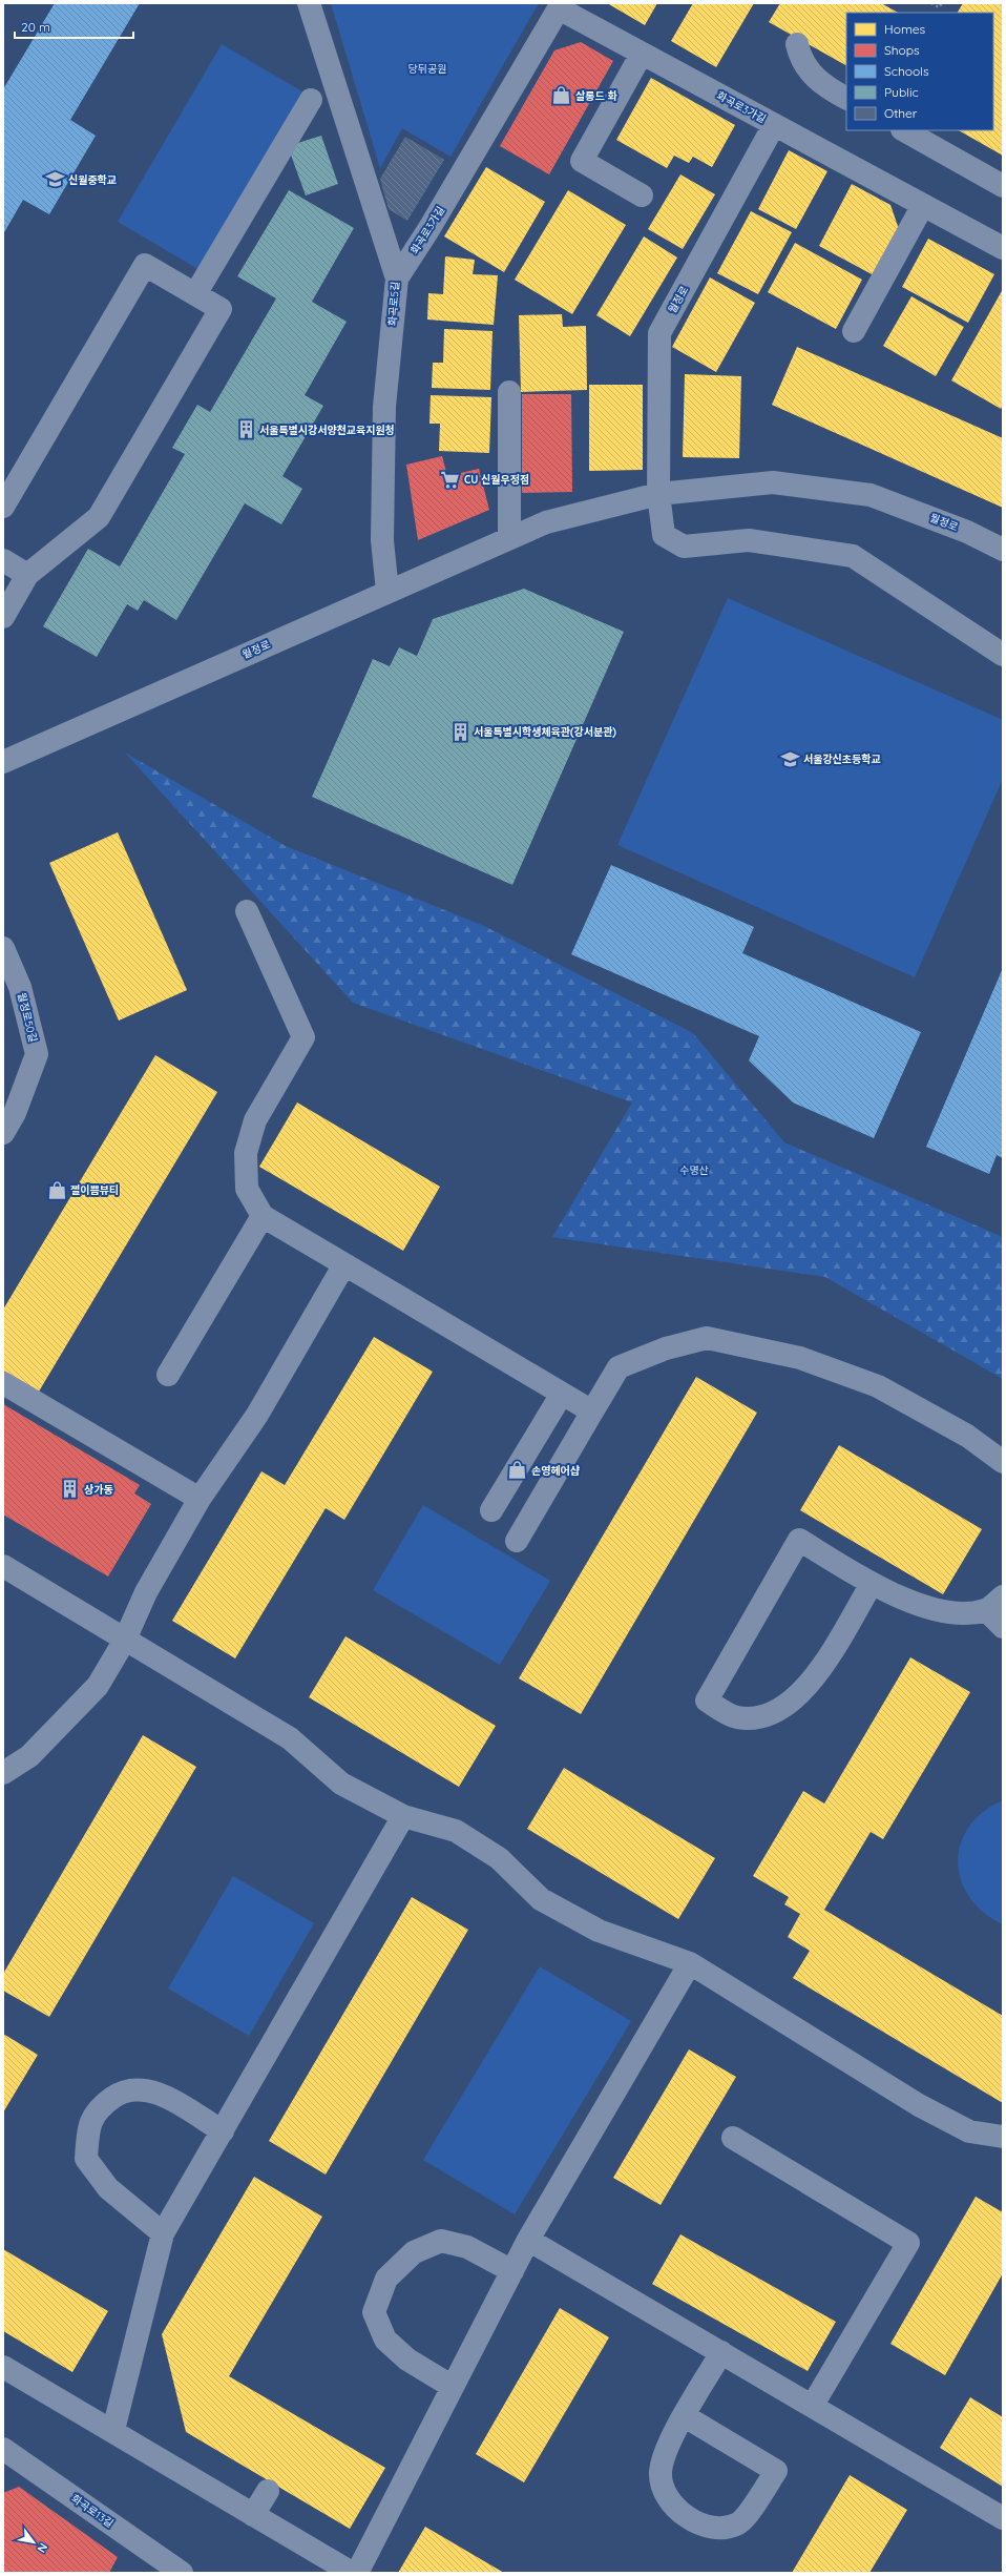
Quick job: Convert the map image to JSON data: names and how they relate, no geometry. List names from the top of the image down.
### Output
{
  "streets": {
    "street": [
      "화곡로3가길",
      "월정로",
      "화곡로5길",
      "월정로50길",
      "화곡로13길"
    ]
  },
  "crossings": [
    ["화곡로3가길", "월정로"],
    ["화곡로3가길", "화곡로5길"],
    ["월정로", "화곡로5길"]
  ],
  "parks": ["당뒤공원", "수명산"],
  "places": {
    "shop": ["살롱드 화", "젤이쁨뷰티", "손영헤어샵"],
    "school or university": ["신월중학교", "서울강신초등학교"],
    "building": ["서울특별시강서양천교육지원청", "서울특별시학생체육관(강서분관)", "상가동"],
    "supermarket": ["CU 신월우정점"]
  },
  "legend": [
    "Homes",
    "Shops",
    "Schools",
    "Public",
    "Other"
  ],
  "scale_bar": "20 m",
  "north": "bottom right"
}
